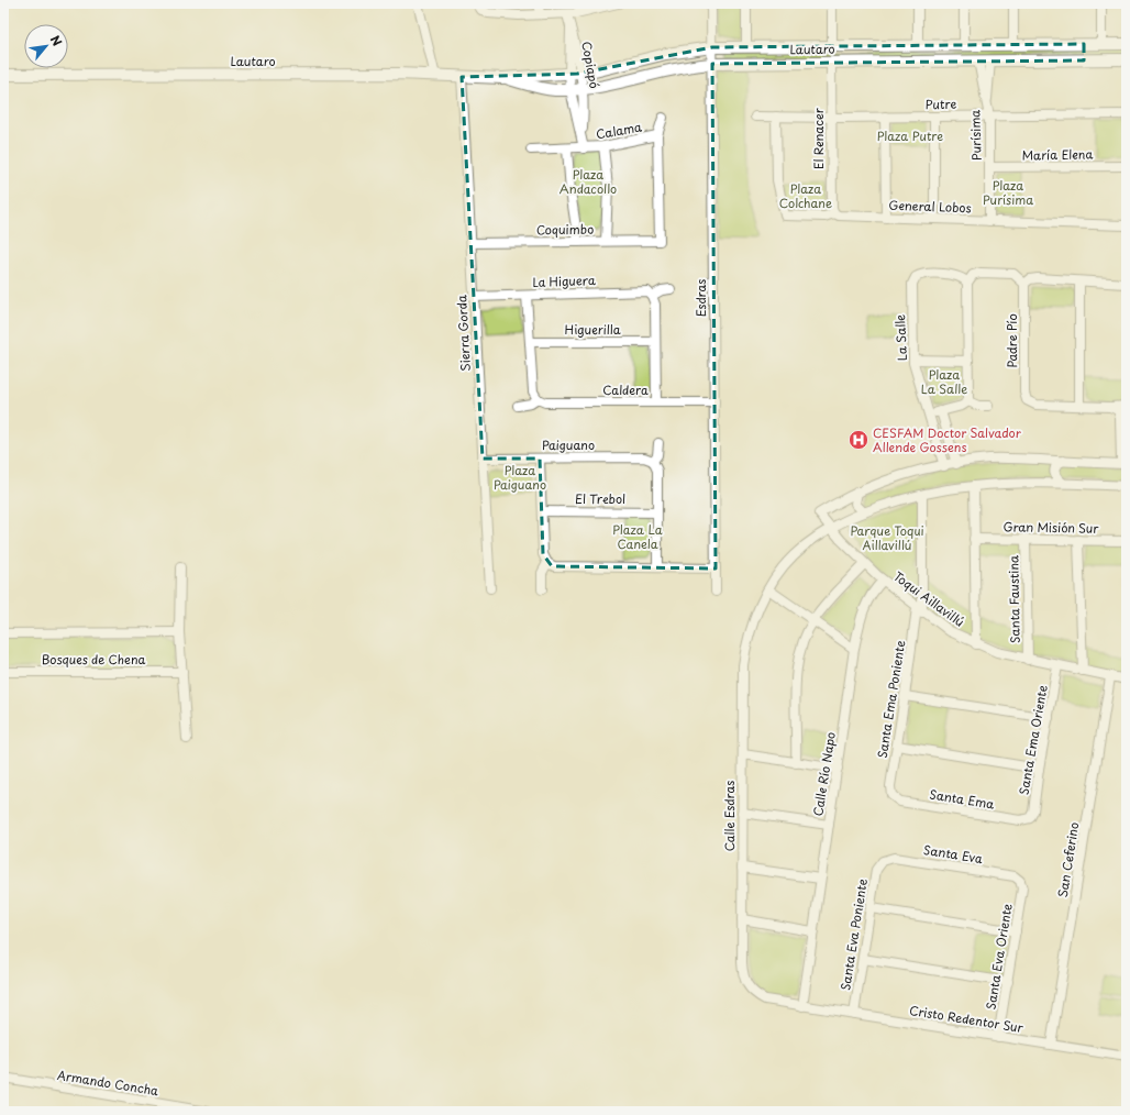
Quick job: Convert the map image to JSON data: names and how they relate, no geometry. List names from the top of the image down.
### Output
{
  "streets": {
    "street": [
      "Lautaro",
      "Copiapó",
      "Putre",
      "Calama",
      "Purísima",
      "El Renacer",
      "María Elena",
      "General Lobos",
      "Coquimbo",
      "La Higuera",
      "Esdras",
      "Higuerilla",
      "Sierra Gorda",
      "La Salle",
      "Padre Pío",
      "Caldera",
      "Paiguano",
      "El Trebol",
      "Gran Misión Sur",
      "Toqui Aillavillú",
      "Santa Faustina",
      "Bosques de Chena",
      "Santa Ema Poniente",
      "Santa Ema Oriente",
      "Calle Río Napo",
      "Santa Ema",
      "Calle Esdras",
      "Santa Eva",
      "San Ceferino",
      "Santa Eva Poniente",
      "Santa Eva Oriente",
      "Cristo Redentor Sur",
      "Armando Concha"
    ]
  },
  "crossings": [
    ["Lautaro", "Copiapó"],
    ["Lautaro", "Purísima"],
    ["Lautaro", "El Renacer"],
    ["Lautaro", "Esdras"],
    ["Lautaro", "Sierra Gorda"],
    ["Copiapó", "Calama"],
    ["Putre", "Purísima"],
    ["Putre", "El Renacer"],
    ["Putre", "General Lobos"],
    ["Calama", "Coquimbo"],
    ["Purísima", "María Elena"],
    ["Purísima", "General Lobos"],
    ["El Renacer", "General Lobos"],
    ["Coquimbo", "Sierra Gorda"],
    ["La Higuera", "Sierra Gorda"],
    ["Esdras", "Caldera"],
    ["Sierra Gorda", "Paiguano"],
    ["Gran Misión Sur", "Santa Faustina"],
    ["Toqui Aillavillú", "Santa Faustina"],
    ["Toqui Aillavillú", "Santa Ema Poniente"],
    ["Toqui Aillavillú", "Santa Ema Oriente"],
    ["Toqui Aillavillú", "Calle Río Napo"],
    ["Toqui Aillavillú", "Calle Esdras"],
    ["Toqui Aillavillú", "San Ceferino"],
    ["Santa Ema Poniente", "Santa Ema"],
    ["Santa Ema Poniente", "Calle Esdras"],
    ["Santa Ema Oriente", "Santa Ema"],
    ["Calle Río Napo", "Calle Esdras"],
    ["Calle Río Napo", "Cristo Redentor Sur"],
    ["Calle Esdras", "Cristo Redentor Sur"],
    ["Santa Eva", "Santa Eva Poniente"],
    ["Santa Eva", "Santa Eva Oriente"],
    ["San Ceferino", "Cristo Redentor Sur"],
    ["Santa Eva Poniente", "Cristo Redentor Sur"],
    ["Santa Eva Oriente", "Cristo Redentor Sur"]
  ],
  "parks": [
    "Plaza Putre",
    "Plaza Andacollo",
    "Plaza Purísima",
    "Plaza Colchane",
    "Plaza La Salle",
    "Plaza Paiguano",
    "Plaza La Canela",
    "Parque Toqui Aillavillú"
  ],
  "places": {
    "hospital": ["CESFAM Doctor Salvador Allende Gossens"]
  },
  "north": "top right"
}
